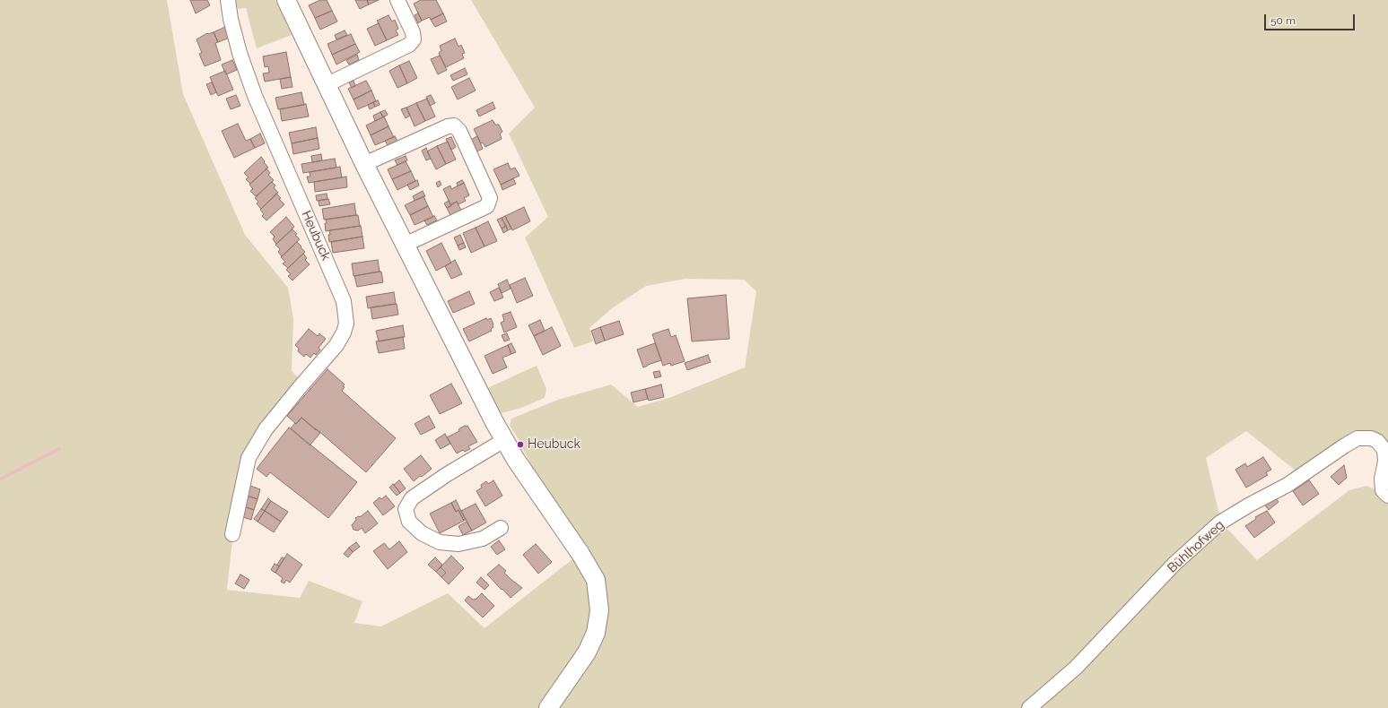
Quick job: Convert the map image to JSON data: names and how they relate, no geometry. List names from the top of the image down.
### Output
{
  "streets": {
    "street": ["Heubuck", "Bühlhofweg"]
  },
  "places": ["Heubuck"],
  "scale_bar": "50 m"
}
